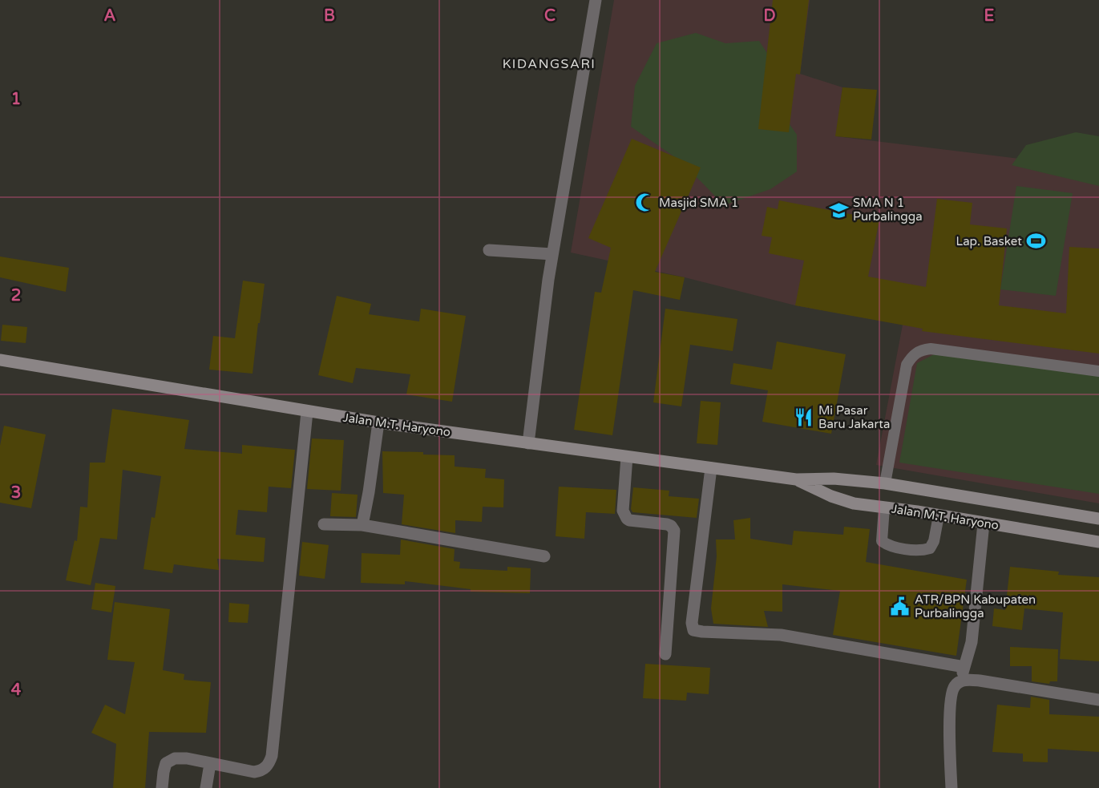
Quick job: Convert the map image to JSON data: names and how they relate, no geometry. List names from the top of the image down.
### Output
{
  "streets": {
    "main road": ["Jalan M.T. Haryono"]
  },
  "districts": ["KIDANGSARI"],
  "places": {
    "mosque": ["Masjid SMA 1"],
    "school or university": ["SMA N 1 Purbalingga"],
    "sports": ["Lap. Basket"],
    "restaurant": ["Mi Pasar Baru Jakarta"],
    "public building": ["ATR/BPN Kabupaten Purbalingga"]
  },
  "grid": {
    "columns": [
      "A",
      "B",
      "C",
      "D",
      "E"
    ],
    "rows": [
      "1",
      "2",
      "3",
      "4"
    ]
  }
}
